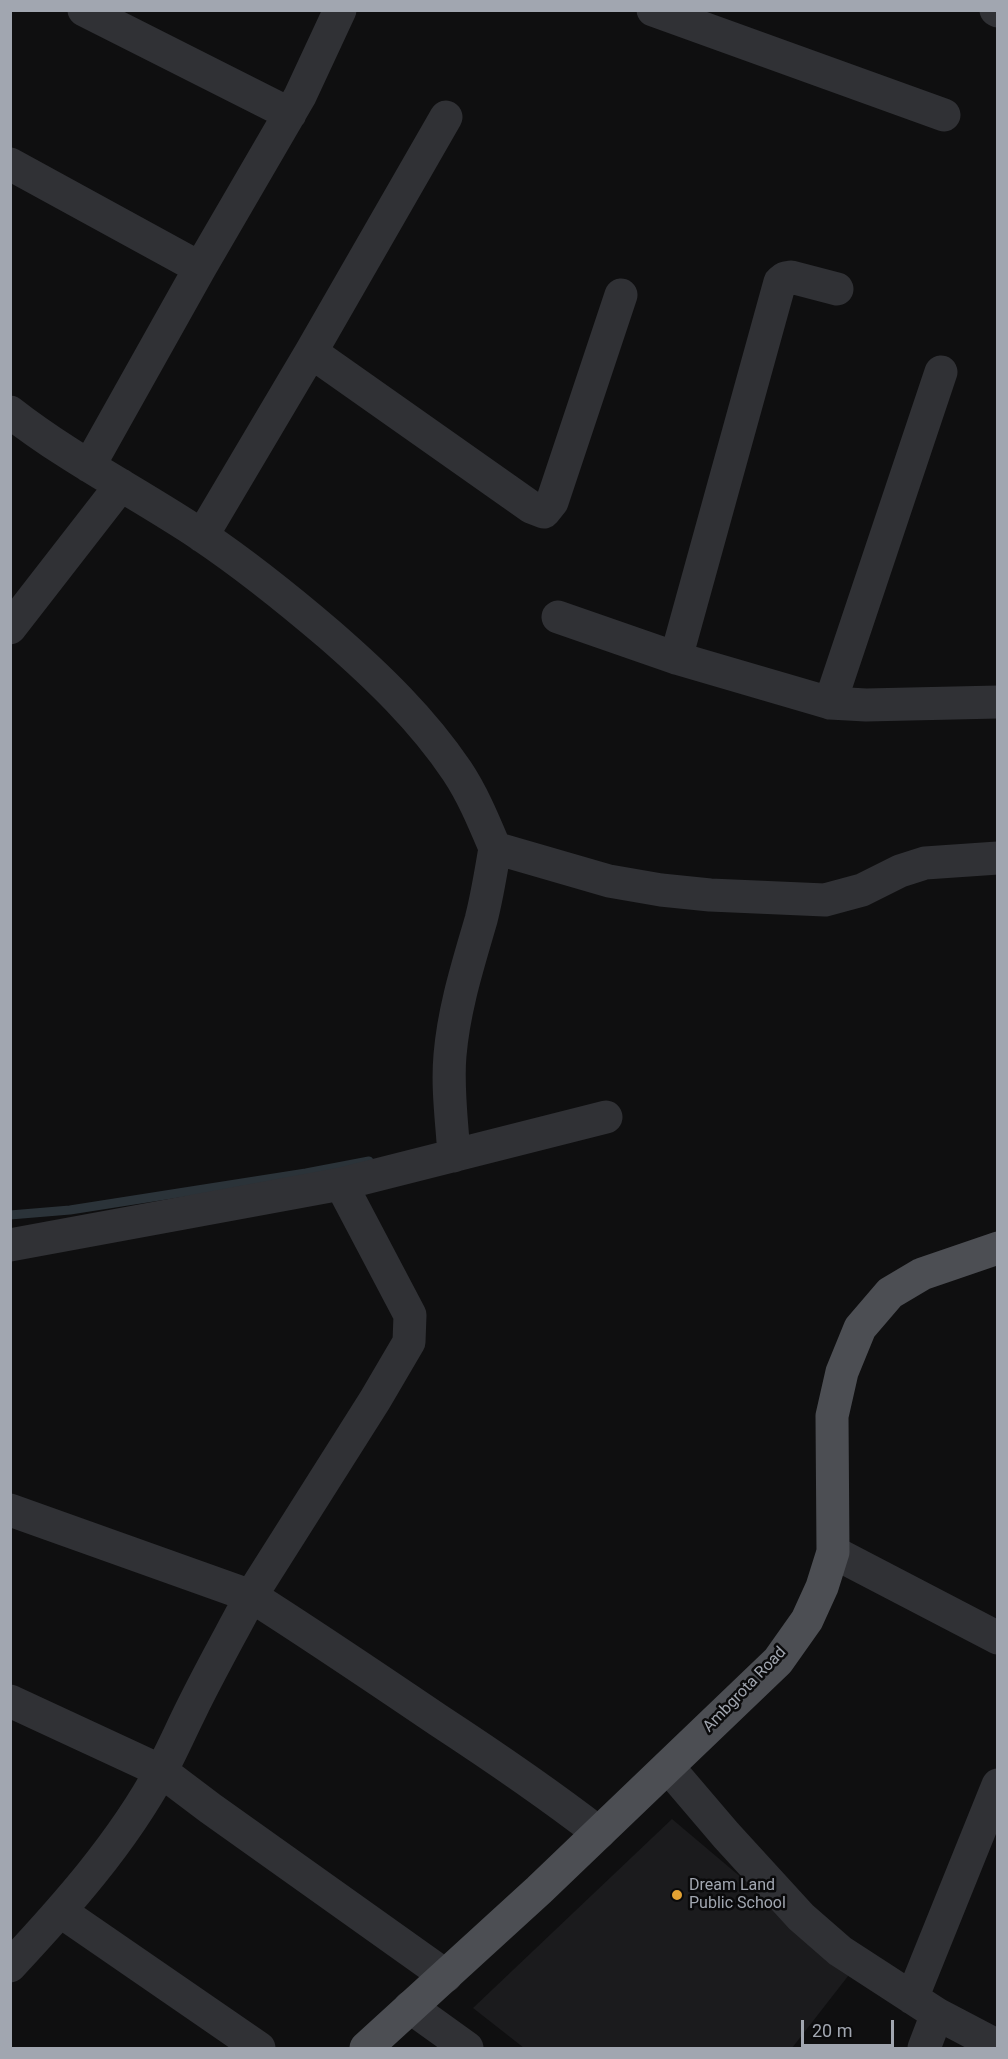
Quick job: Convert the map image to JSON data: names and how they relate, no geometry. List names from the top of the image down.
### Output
{
  "streets": {
    "main road": ["Ambgrota Road"]
  },
  "places": ["Dream Land Public School"],
  "scale_bar": "20 m"
}
